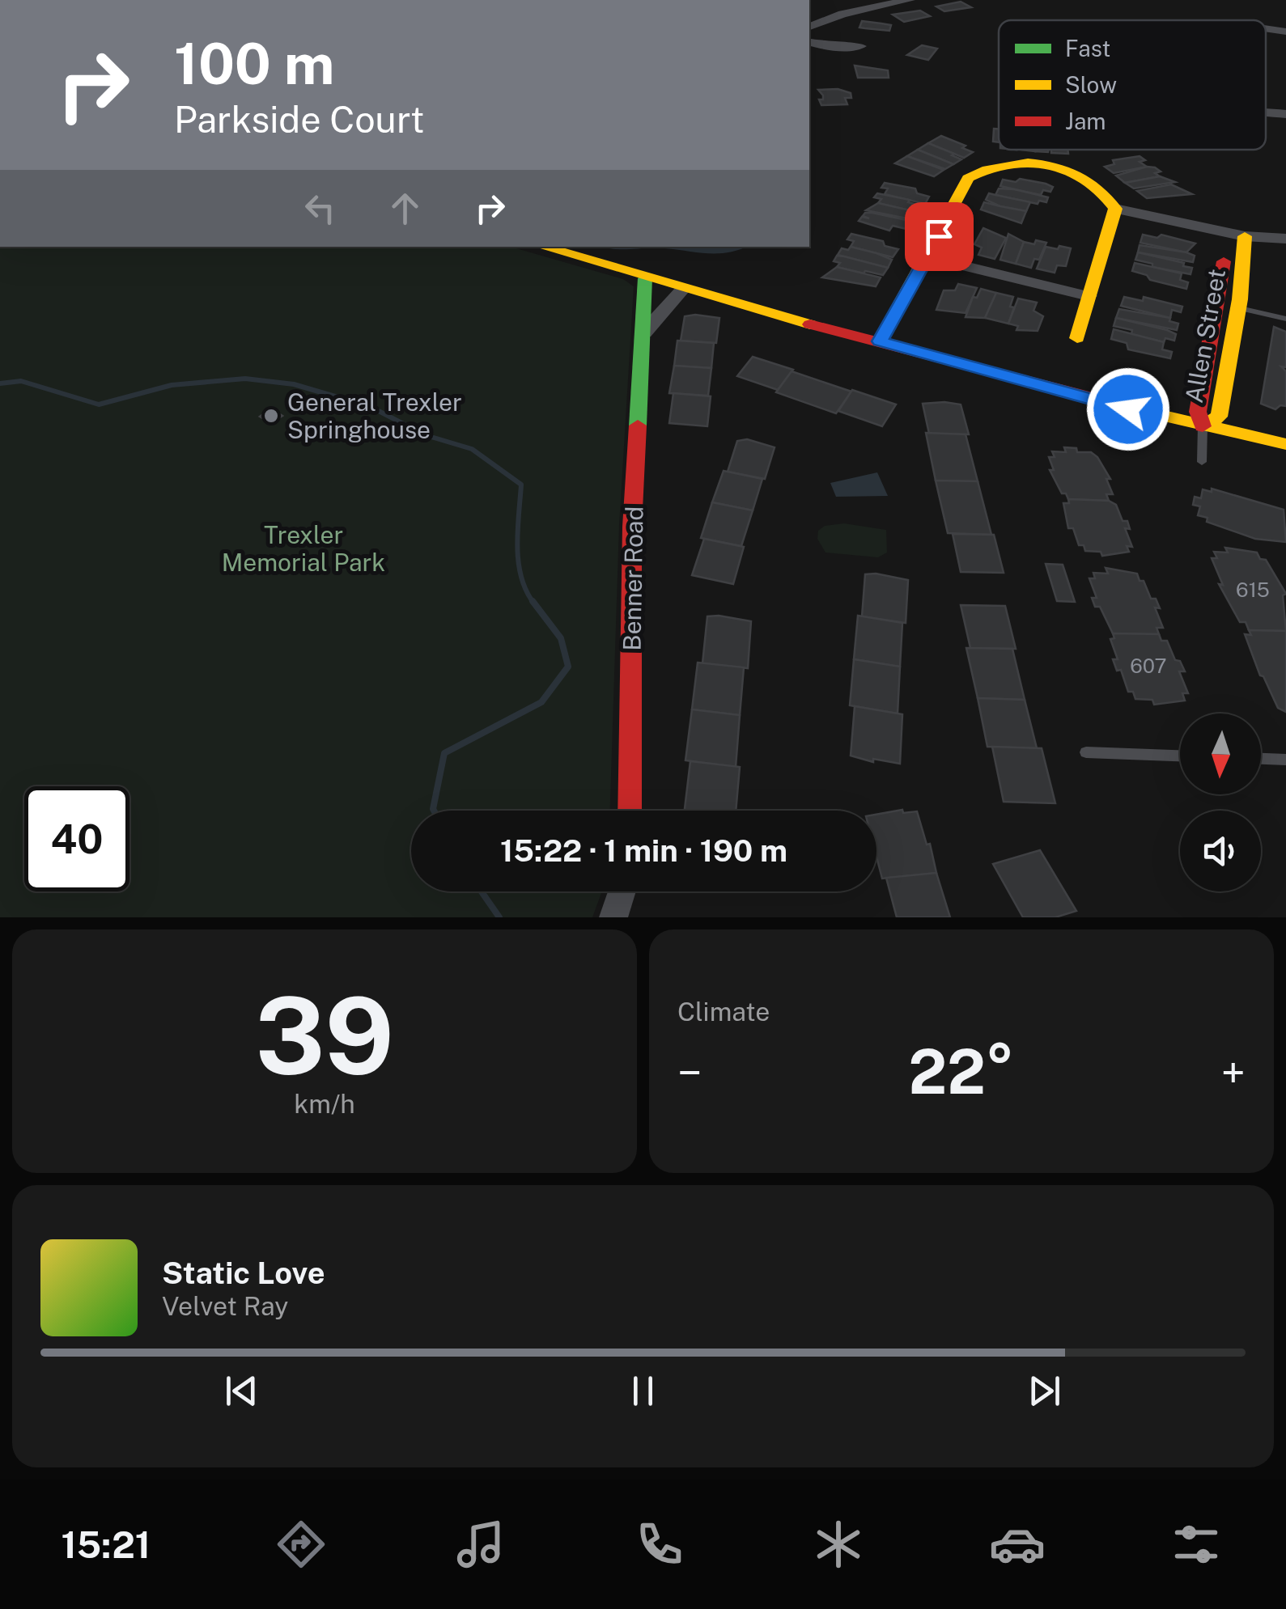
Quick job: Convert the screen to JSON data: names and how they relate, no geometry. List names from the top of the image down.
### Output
{
  "streets": {
    "street": ["Allen Street", "Benner Road"]
  },
  "parks": ["Trexler Memorial Park"],
  "places": ["General Trexler Springhouse"],
  "house_numbers": ["615", "607"],
  "legend": ["Fast", "Slow", "Jam"],
  "north": "bottom",
  "page": {
    "turn": ["100 m", "Parkside Court"],
    "limit": "40",
    "trip": "15:22 · 1 min · 190 m",
    "tile": [
      ["39", "km/h"],
      "Climate"
    ],
    "heat": ["−", "22°", "+"],
    "song": ["Static Love", "Velvet Ray"],
    "tabs": "15:21"
  }
}
